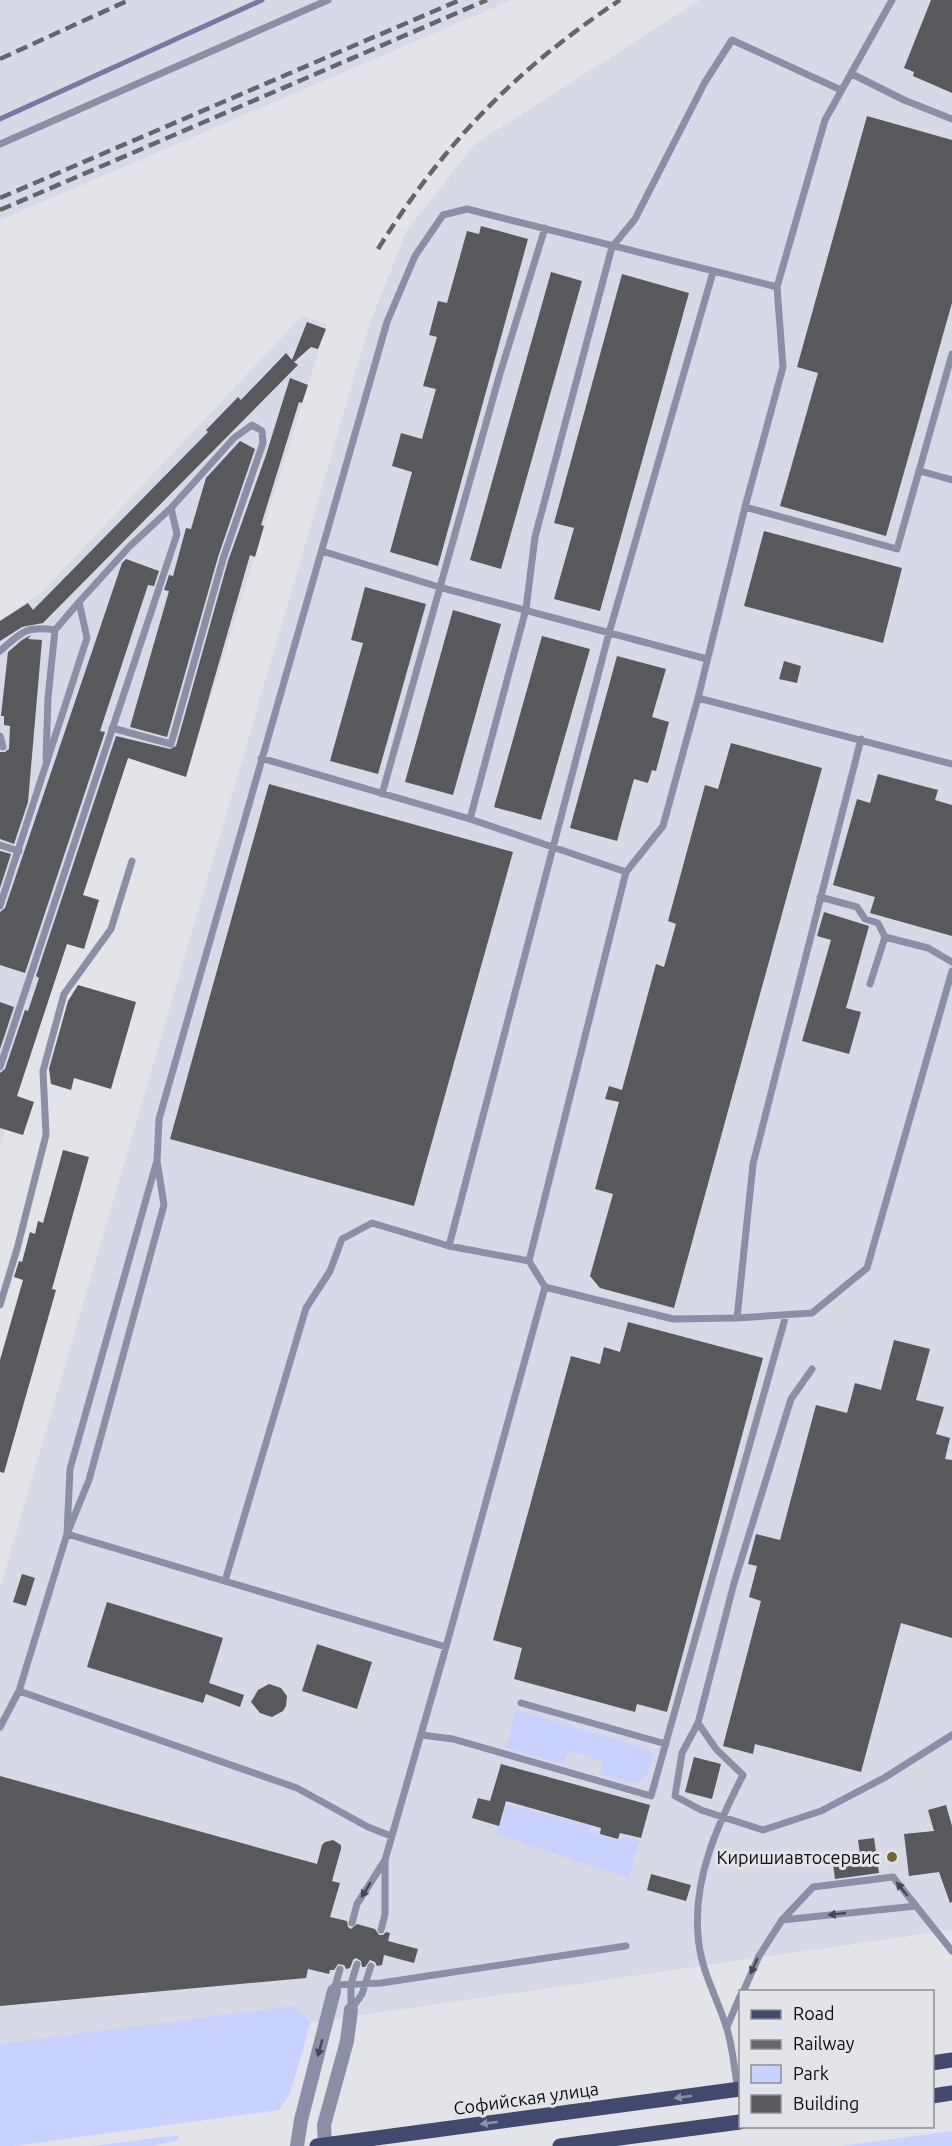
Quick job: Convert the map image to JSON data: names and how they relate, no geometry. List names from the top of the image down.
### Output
{
  "streets": {
    "main road": ["Софийская улица"]
  },
  "places": ["Киришиавтосервис"],
  "legend": [
    "Road",
    "Railway",
    "Park",
    "Building"
  ]
}
